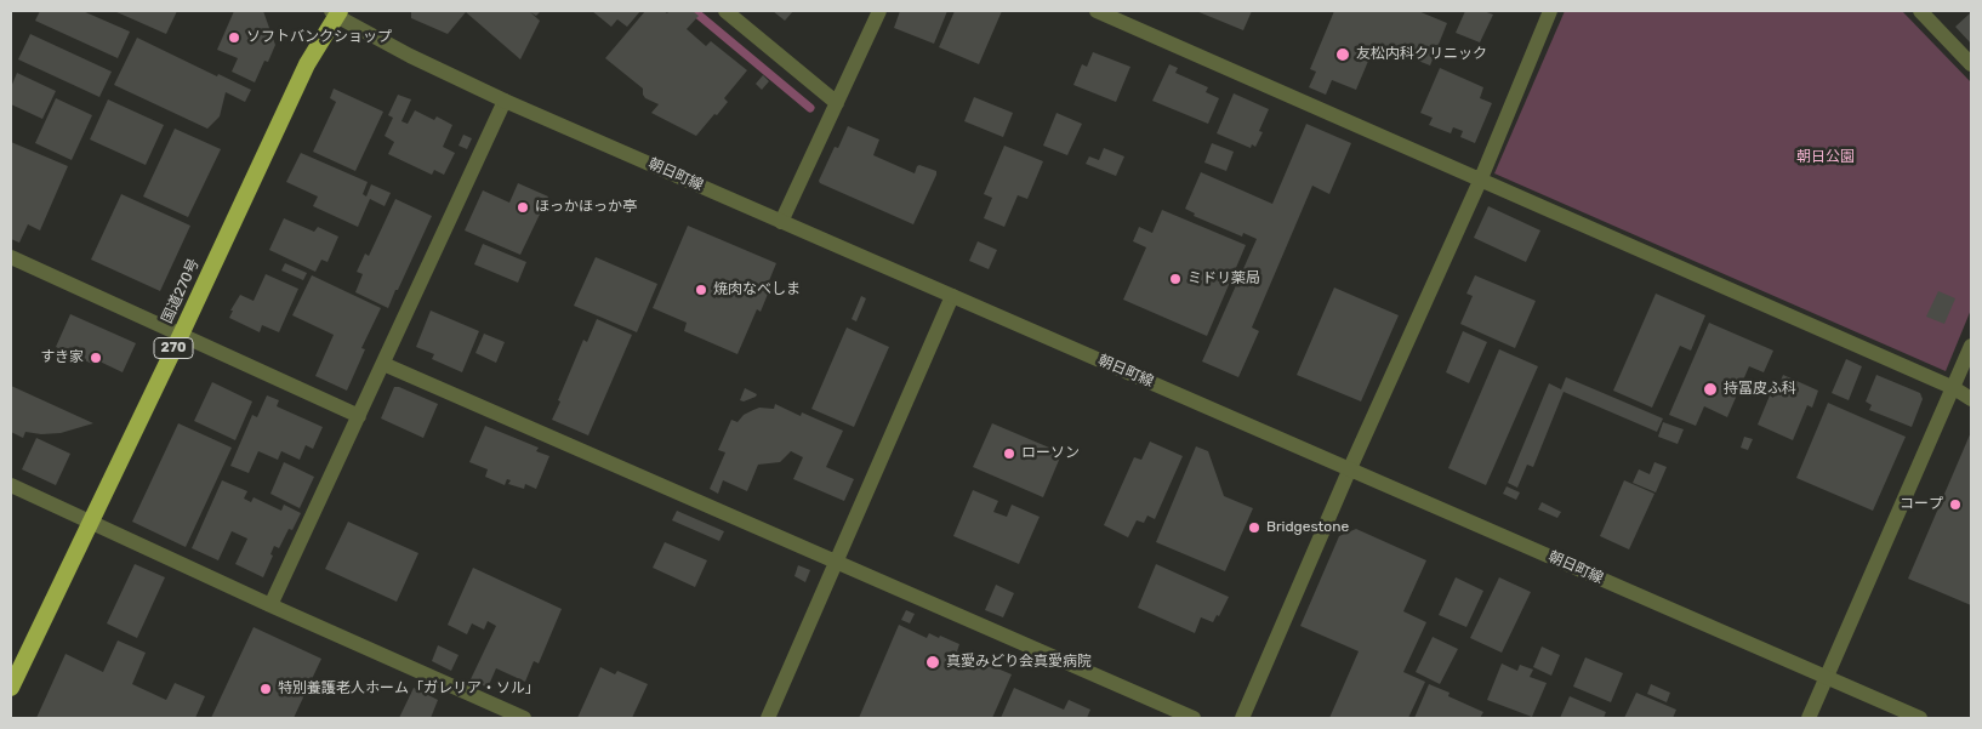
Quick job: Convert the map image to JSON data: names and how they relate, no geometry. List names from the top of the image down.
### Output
{
  "streets": {
    "highway": ["国道270号", "270"],
    "street": ["朝日町線"]
  },
  "crossings": [
    ["朝日町線", "国道270号"]
  ],
  "parks": ["朝日公園"],
  "places": [
    "ソフトバンクショップ",
    "友松内科クリニック",
    "ほっかほっか亭",
    "ミドリ薬局",
    "焼肉なべしま",
    "すき家",
    "持冨皮ふ科",
    "ローソン",
    "コープ",
    "Bridgestone",
    "真愛みどり会真愛病院",
    "特別養護老人ホーム「ガレリア・ソル」"
  ]
}
